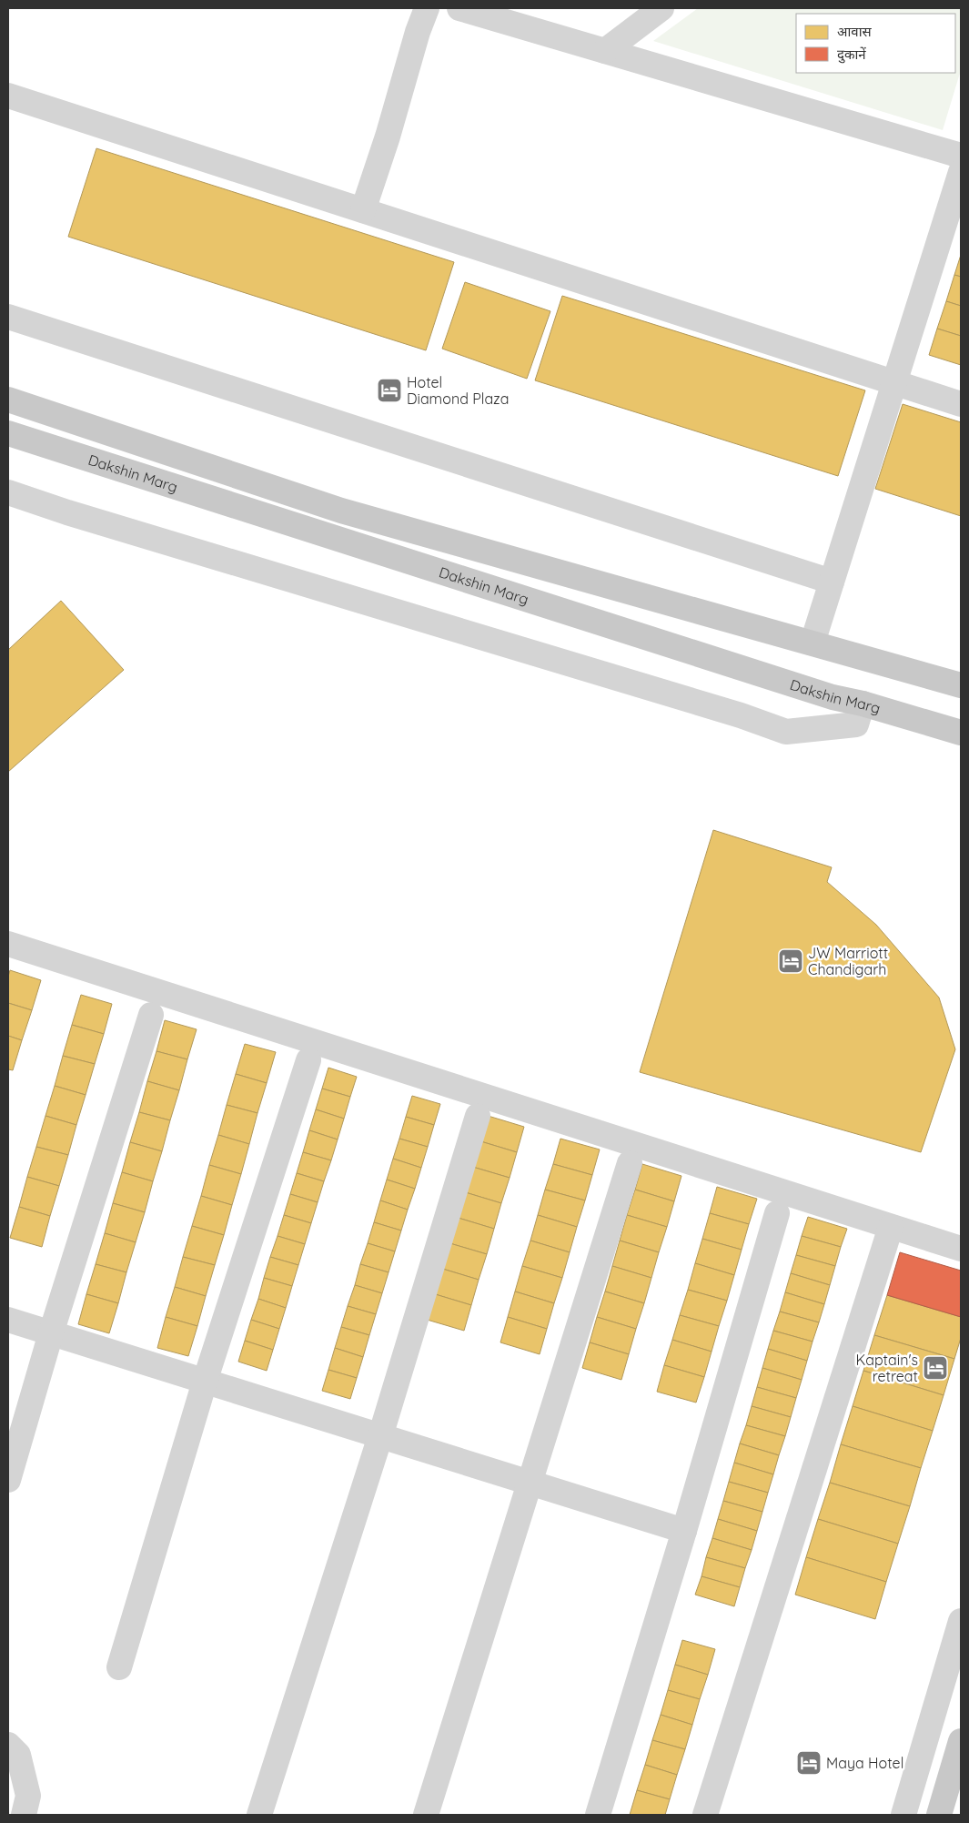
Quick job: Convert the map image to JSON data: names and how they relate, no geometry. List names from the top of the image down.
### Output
{
  "streets": {
    "main road": ["Dakshin Marg"]
  },
  "places": {
    "hotel": [
      "Hotel Diamond Plaza",
      "JW Marriott Chandigarh",
      "Kaptain's retreat",
      "Maya Hotel"
    ]
  },
  "legend": ["आवास", "दुकानें"]
}
